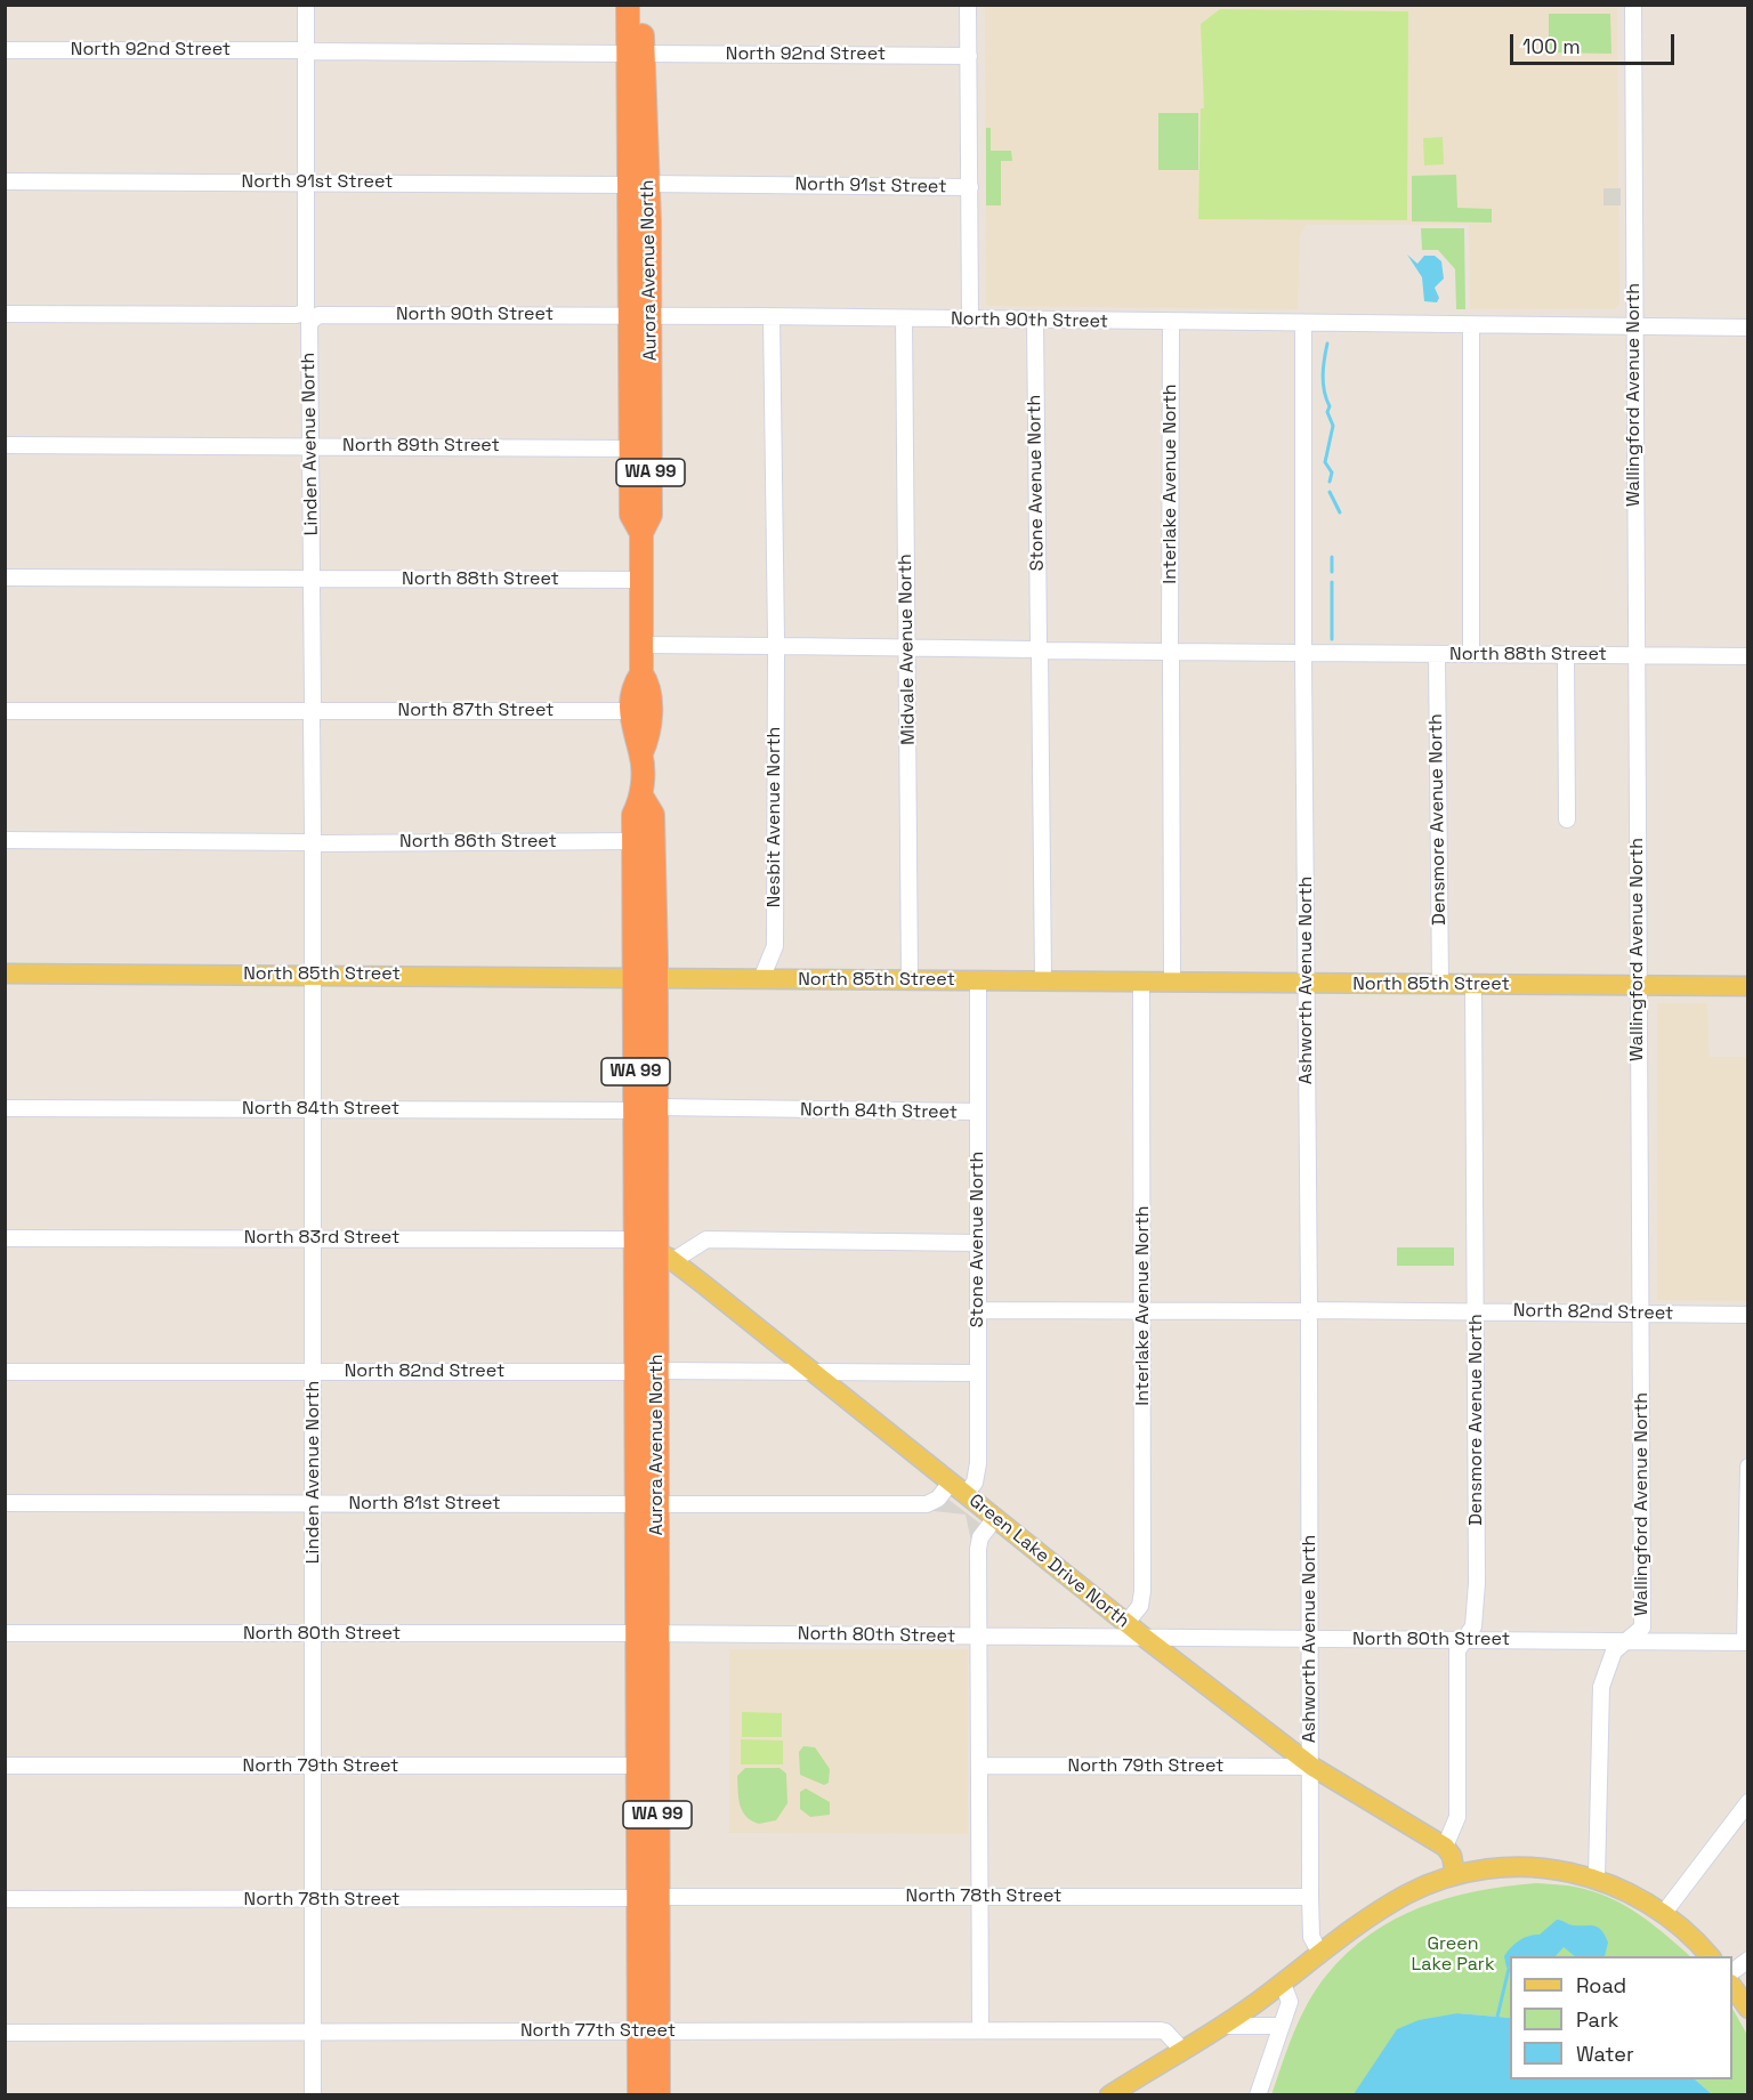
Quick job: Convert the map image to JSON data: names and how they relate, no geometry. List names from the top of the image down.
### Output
{
  "streets": {
    "highway": ["Aurora Avenue North", "WA 99"],
    "main road": ["North 85th Street", "Green Lake Drive North"],
    "street": [
      "North 92nd Street",
      "North 91st Street",
      "North 90th Street",
      "Wallingford Avenue North",
      "Linden Avenue North",
      "North 89th Street",
      "Stone Avenue North",
      "Interlake Avenue North",
      "North 88th Street",
      "Midvale Avenue North",
      "North 87th Street",
      "Nesbit Avenue North",
      "Densmore Avenue North",
      "North 86th Street",
      "Ashworth Avenue North",
      "North 84th Street",
      "North 83rd Street",
      "North 82nd Street",
      "North 81st Street",
      "North 80th Street",
      "North 79th Street",
      "North 78th Street",
      "North 77th Street"
    ]
  },
  "crossings": [
    ["North 92nd Street", "Aurora Avenue North"],
    ["North 92nd Street", "Linden Avenue North"],
    ["North 91st Street", "Aurora Avenue North"],
    ["North 91st Street", "Linden Avenue North"],
    ["Aurora Avenue North", "North 90th Street"],
    ["Aurora Avenue North", "North 89th Street"],
    ["Aurora Avenue North", "North 88th Street"],
    ["Aurora Avenue North", "North 87th Street"],
    ["Aurora Avenue North", "North 86th Street"],
    ["Aurora Avenue North", "North 85th Street"],
    ["Aurora Avenue North", "North 84th Street"],
    ["Aurora Avenue North", "North 83rd Street"],
    ["Aurora Avenue North", "North 82nd Street"],
    ["Aurora Avenue North", "North 81st Street"],
    ["Aurora Avenue North", "Green Lake Drive North"],
    ["Aurora Avenue North", "North 80th Street"],
    ["Aurora Avenue North", "North 79th Street"],
    ["Aurora Avenue North", "North 78th Street"],
    ["Aurora Avenue North", "North 77th Street"],
    ["North 90th Street", "Wallingford Avenue North"],
    ["North 90th Street", "Linden Avenue North"],
    ["North 90th Street", "Stone Avenue North"],
    ["North 90th Street", "Interlake Avenue North"],
    ["North 90th Street", "Midvale Avenue North"],
    ["North 90th Street", "Nesbit Avenue North"],
    ["North 90th Street", "Ashworth Avenue North"],
    ["Wallingford Avenue North", "North 88th Street"],
    ["Wallingford Avenue North", "North 85th Street"],
    ["Wallingford Avenue North", "North 82nd Street"],
    ["Wallingford Avenue North", "North 80th Street"],
    ["Linden Avenue North", "North 89th Street"],
    ["Linden Avenue North", "North 88th Street"],
    ["Linden Avenue North", "North 87th Street"],
    ["Linden Avenue North", "North 86th Street"],
    ["Linden Avenue North", "North 85th Street"],
    ["Linden Avenue North", "North 84th Street"],
    ["Linden Avenue North", "North 83rd Street"],
    ["Linden Avenue North", "North 82nd Street"],
    ["Linden Avenue North", "North 81st Street"],
    ["Linden Avenue North", "North 80th Street"],
    ["Linden Avenue North", "North 79th Street"],
    ["Linden Avenue North", "North 78th Street"],
    ["Linden Avenue North", "North 77th Street"],
    ["Stone Avenue North", "North 88th Street"],
    ["Stone Avenue North", "North 85th Street"],
    ["Stone Avenue North", "North 84th Street"],
    ["Stone Avenue North", "North 82nd Street"],
    ["Stone Avenue North", "North 81st Street"],
    ["Stone Avenue North", "Green Lake Drive North"],
    ["Interlake Avenue North", "North 88th Street"],
    ["Interlake Avenue North", "North 85th Street"],
    ["Interlake Avenue North", "North 82nd Street"],
    ["Interlake Avenue North", "Green Lake Drive North"],
    ["North 88th Street", "Midvale Avenue North"],
    ["North 88th Street", "Nesbit Avenue North"],
    ["North 88th Street", "Densmore Avenue North"],
    ["North 88th Street", "Ashworth Avenue North"],
    ["Midvale Avenue North", "North 85th Street"],
    ["Nesbit Avenue North", "North 85th Street"],
    ["Densmore Avenue North", "North 85th Street"],
    ["Densmore Avenue North", "North 82nd Street"],
    ["Densmore Avenue North", "Green Lake Drive North"],
    ["Densmore Avenue North", "North 80th Street"],
    ["North 85th Street", "Ashworth Avenue North"],
    ["Ashworth Avenue North", "North 82nd Street"],
    ["Ashworth Avenue North", "Green Lake Drive North"],
    ["Ashworth Avenue North", "North 80th Street"],
    ["Ashworth Avenue North", "North 79th Street"],
    ["Ashworth Avenue North", "North 78th Street"],
    ["North 83rd Street", "Green Lake Drive North"],
    ["North 82nd Street", "Green Lake Drive North"],
    ["North 81st Street", "Green Lake Drive North"],
    ["Green Lake Drive North", "North 80th Street"],
    ["Green Lake Drive North", "North 79th Street"]
  ],
  "parks": ["Green Lake Park"],
  "legend": ["Road", "Park", "Water"],
  "scale_bar": "100 m"
}
